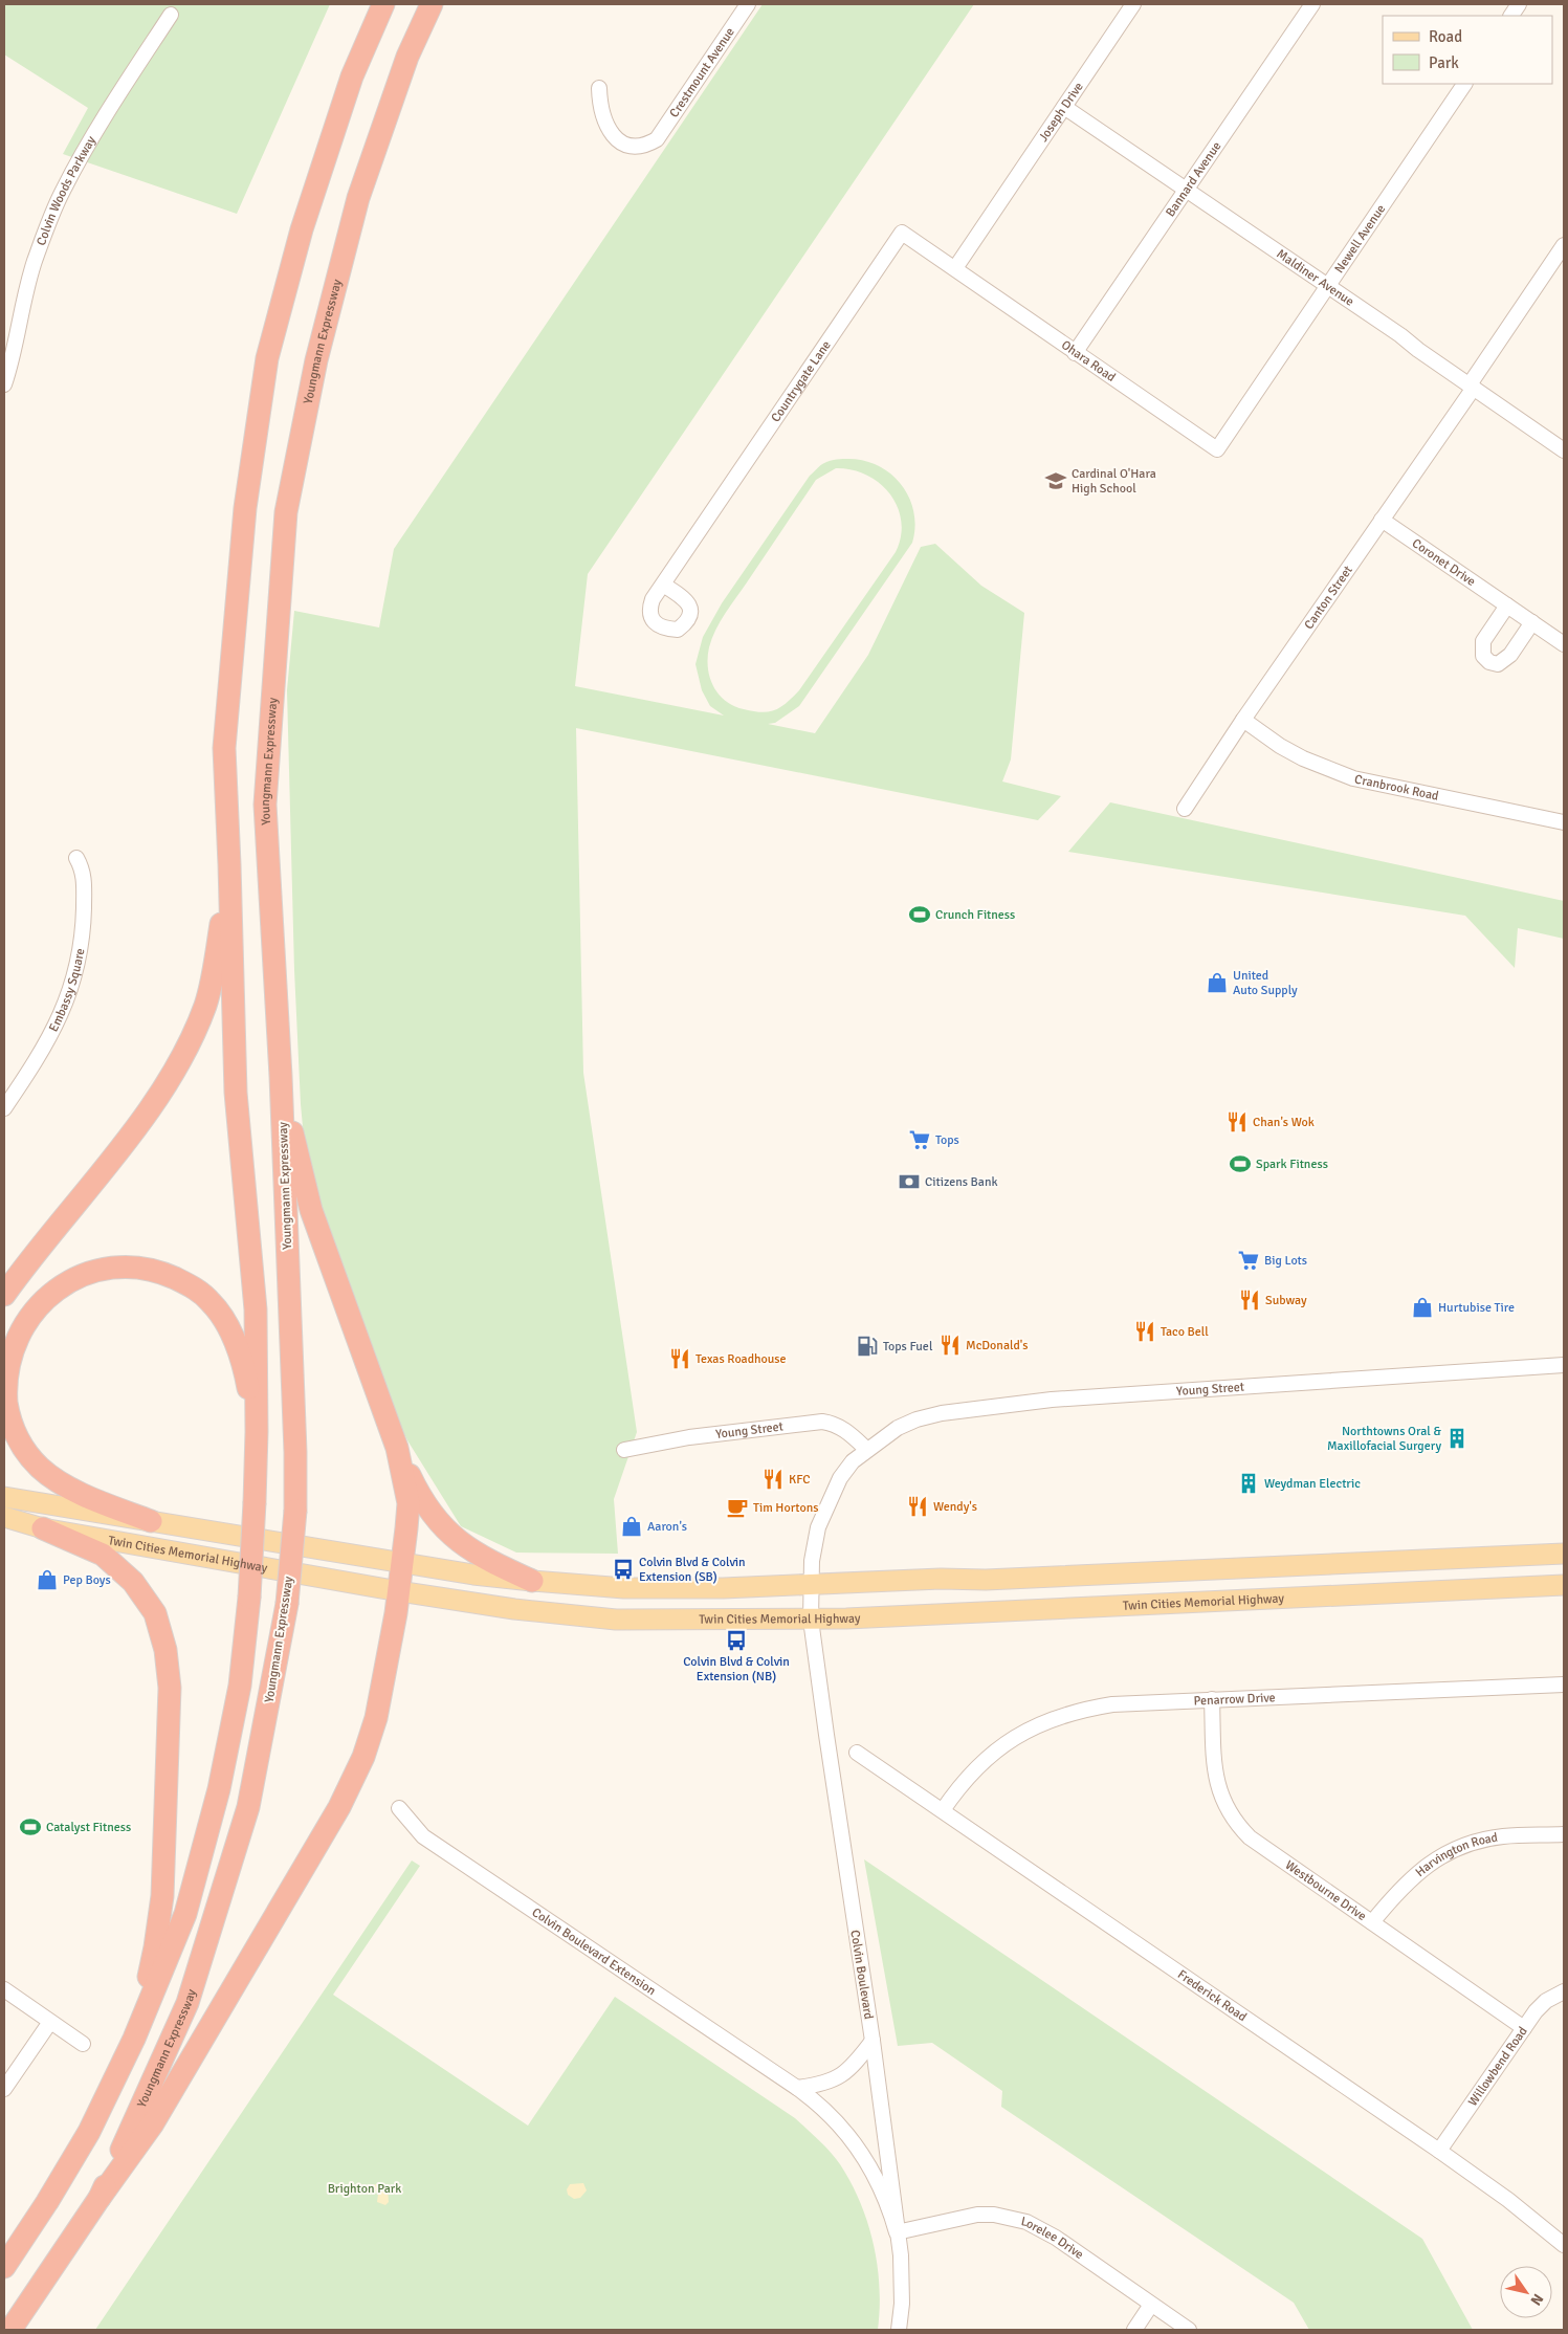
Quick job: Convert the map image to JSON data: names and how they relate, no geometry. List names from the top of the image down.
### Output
{
  "streets": {
    "highway": ["Youngmann Expressway"],
    "main road": ["Twin Cities Memorial Highway"],
    "street": [
      "Crestmount Avenue",
      "Joseph Drive",
      "Bannard Avenue",
      "Colvin Woods Parkway",
      "Newell Avenue",
      "Maldiner Avenue",
      "Ohara Road",
      "Countrygate Lane",
      "Coronet Drive",
      "Canton Street",
      "Cranbrook Road",
      "Embassy Square",
      "Young Street",
      "Penarrow Drive",
      "Harvington Road",
      "Westbourne Drive",
      "Colvin Boulevard Extension",
      "Colvin Boulevard",
      "Frederick Road",
      "Willowbend Road",
      "Lorelee Drive"
    ]
  },
  "crossings": [
    ["Joseph Drive", "Maldiner Avenue"],
    ["Joseph Drive", "Ohara Road"],
    ["Joseph Drive", "Countrygate Lane"],
    ["Bannard Avenue", "Maldiner Avenue"],
    ["Bannard Avenue", "Ohara Road"],
    ["Newell Avenue", "Maldiner Avenue"],
    ["Newell Avenue", "Ohara Road"],
    ["Maldiner Avenue", "Canton Street"],
    ["Ohara Road", "Countrygate Lane"],
    ["Coronet Drive", "Canton Street"],
    ["Canton Street", "Cranbrook Road"],
    ["Young Street", "Twin Cities Memorial Highway"],
    ["Young Street", "Colvin Boulevard"],
    ["Twin Cities Memorial Highway", "Colvin Boulevard"],
    ["Penarrow Drive", "Westbourne Drive"],
    ["Penarrow Drive", "Frederick Road"],
    ["Harvington Road", "Westbourne Drive"],
    ["Westbourne Drive", "Willowbend Road"],
    ["Colvin Boulevard Extension", "Colvin Boulevard"],
    ["Colvin Boulevard Extension", "Lorelee Drive"],
    ["Colvin Boulevard", "Lorelee Drive"],
    ["Frederick Road", "Willowbend Road"]
  ],
  "parks": ["Brighton Park"],
  "places": {
    "school or university": ["Cardinal O'Hara High School"],
    "sports": ["Crunch Fitness", "Spark Fitness", "Catalyst Fitness"],
    "shop": [
      "United Auto Supply",
      "Hurtubise Tire",
      "Aaron's",
      "Pep Boys"
    ],
    "restaurant": [
      "Chan's Wok",
      "Subway",
      "Taco Bell",
      "McDonald's",
      "Texas Roadhouse",
      "KFC",
      "Wendy's"
    ],
    "supermarket": ["Tops", "Big Lots"],
    "bank": ["Citizens Bank"],
    "fuel station": ["Tops Fuel"],
    "building": ["Northtowns Oral & Maxillofacial Surgery", "Weydman Electric"],
    "cafe": ["Tim Hortons"],
    "bus stop": ["Colvin Blvd & Colvin Extension (SB)", "Colvin Blvd & Colvin Extension (NB)"]
  },
  "legend": ["Road", "Park"],
  "north": "bottom right"
}
